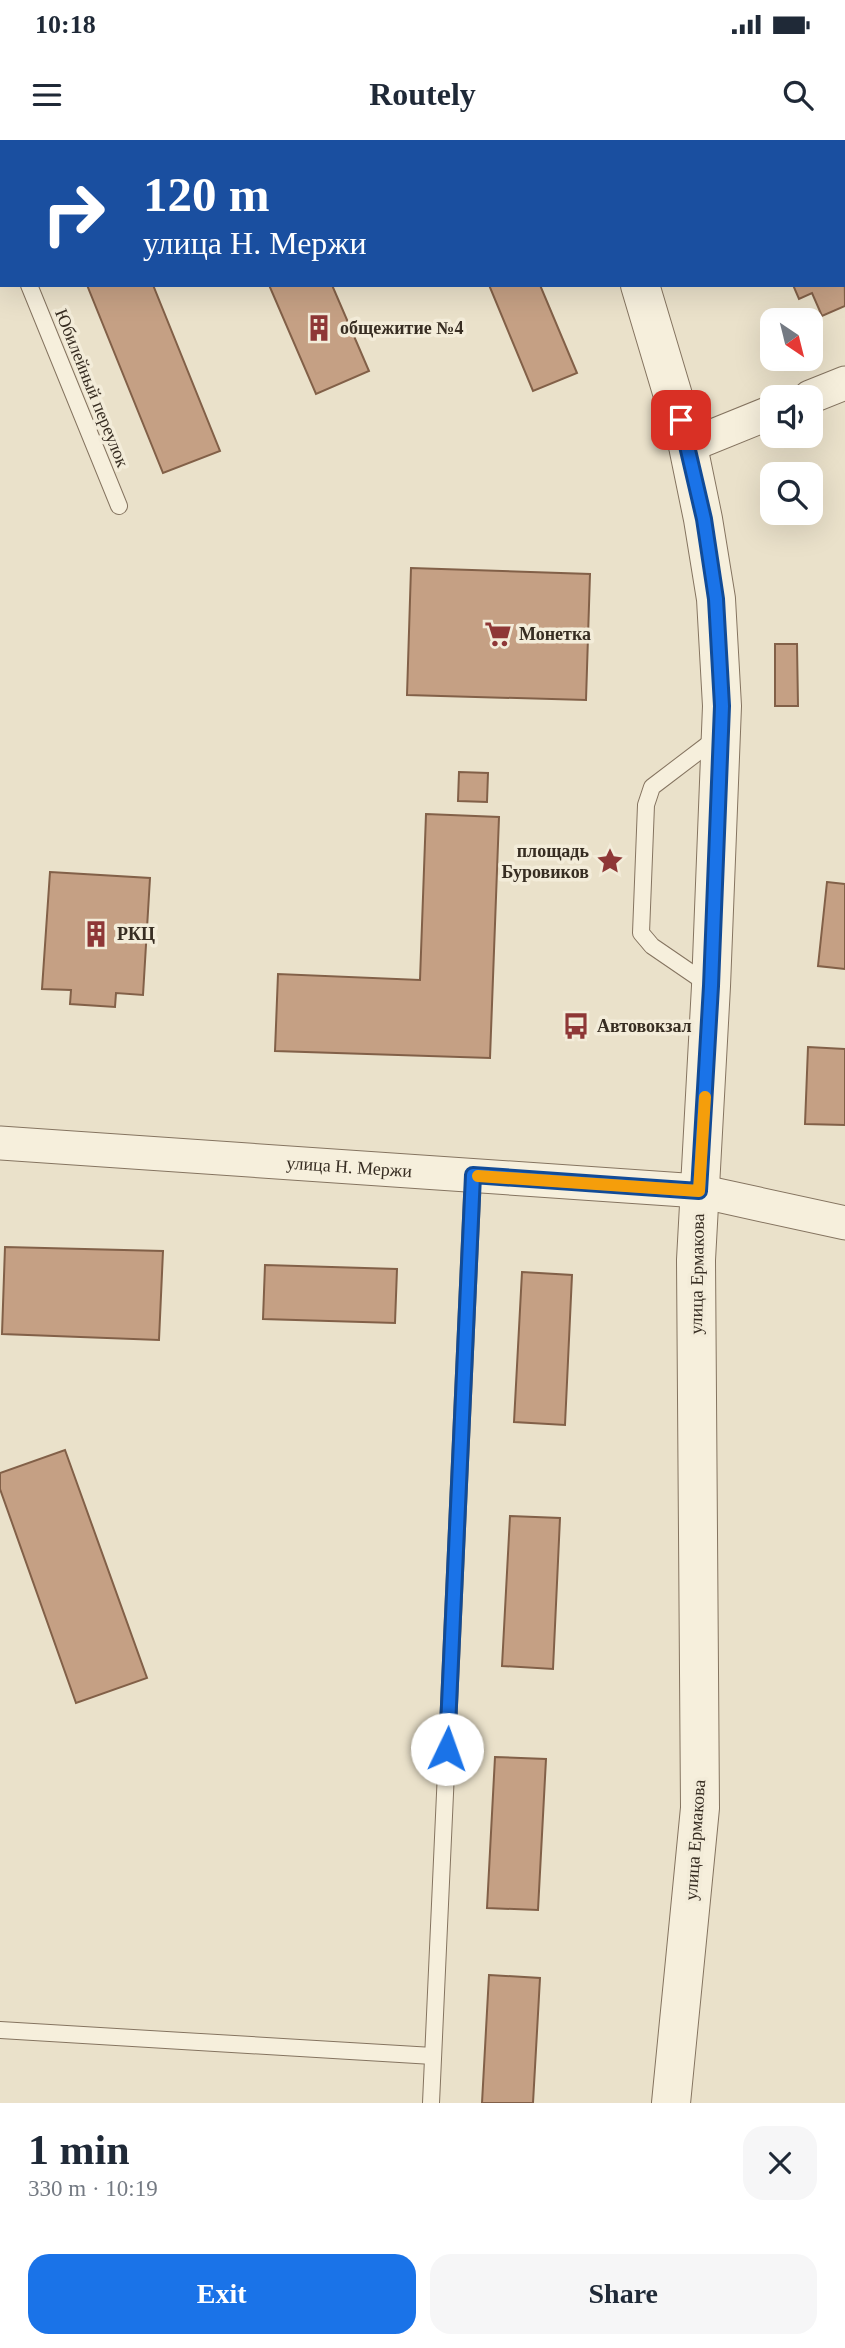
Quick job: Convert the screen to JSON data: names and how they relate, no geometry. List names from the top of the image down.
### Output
{
  "streets": {
    "street": ["улица Н. Мержи", "улица Ермакова"],
    "lane": ["Юбилейный переулок"]
  },
  "crossings": [
    ["улица Н. Мержи", "улица Ермакова"]
  ],
  "places": {
    "building": ["общежитие №4", "РКЦ"],
    "supermarket": ["Монетка"],
    "place": ["площадь Буровиков"],
    "bus stop": ["Автовокзал"]
  },
  "north": "bottom right",
  "page": {
    "status": "10:18",
    "header": "Routely",
    "turn": ["120 m", "улица Н. Мержи"],
    "heading": ["1 min", "330 m · 10:19"],
    "buttons": ["Exit", "Share"]
  }
}
